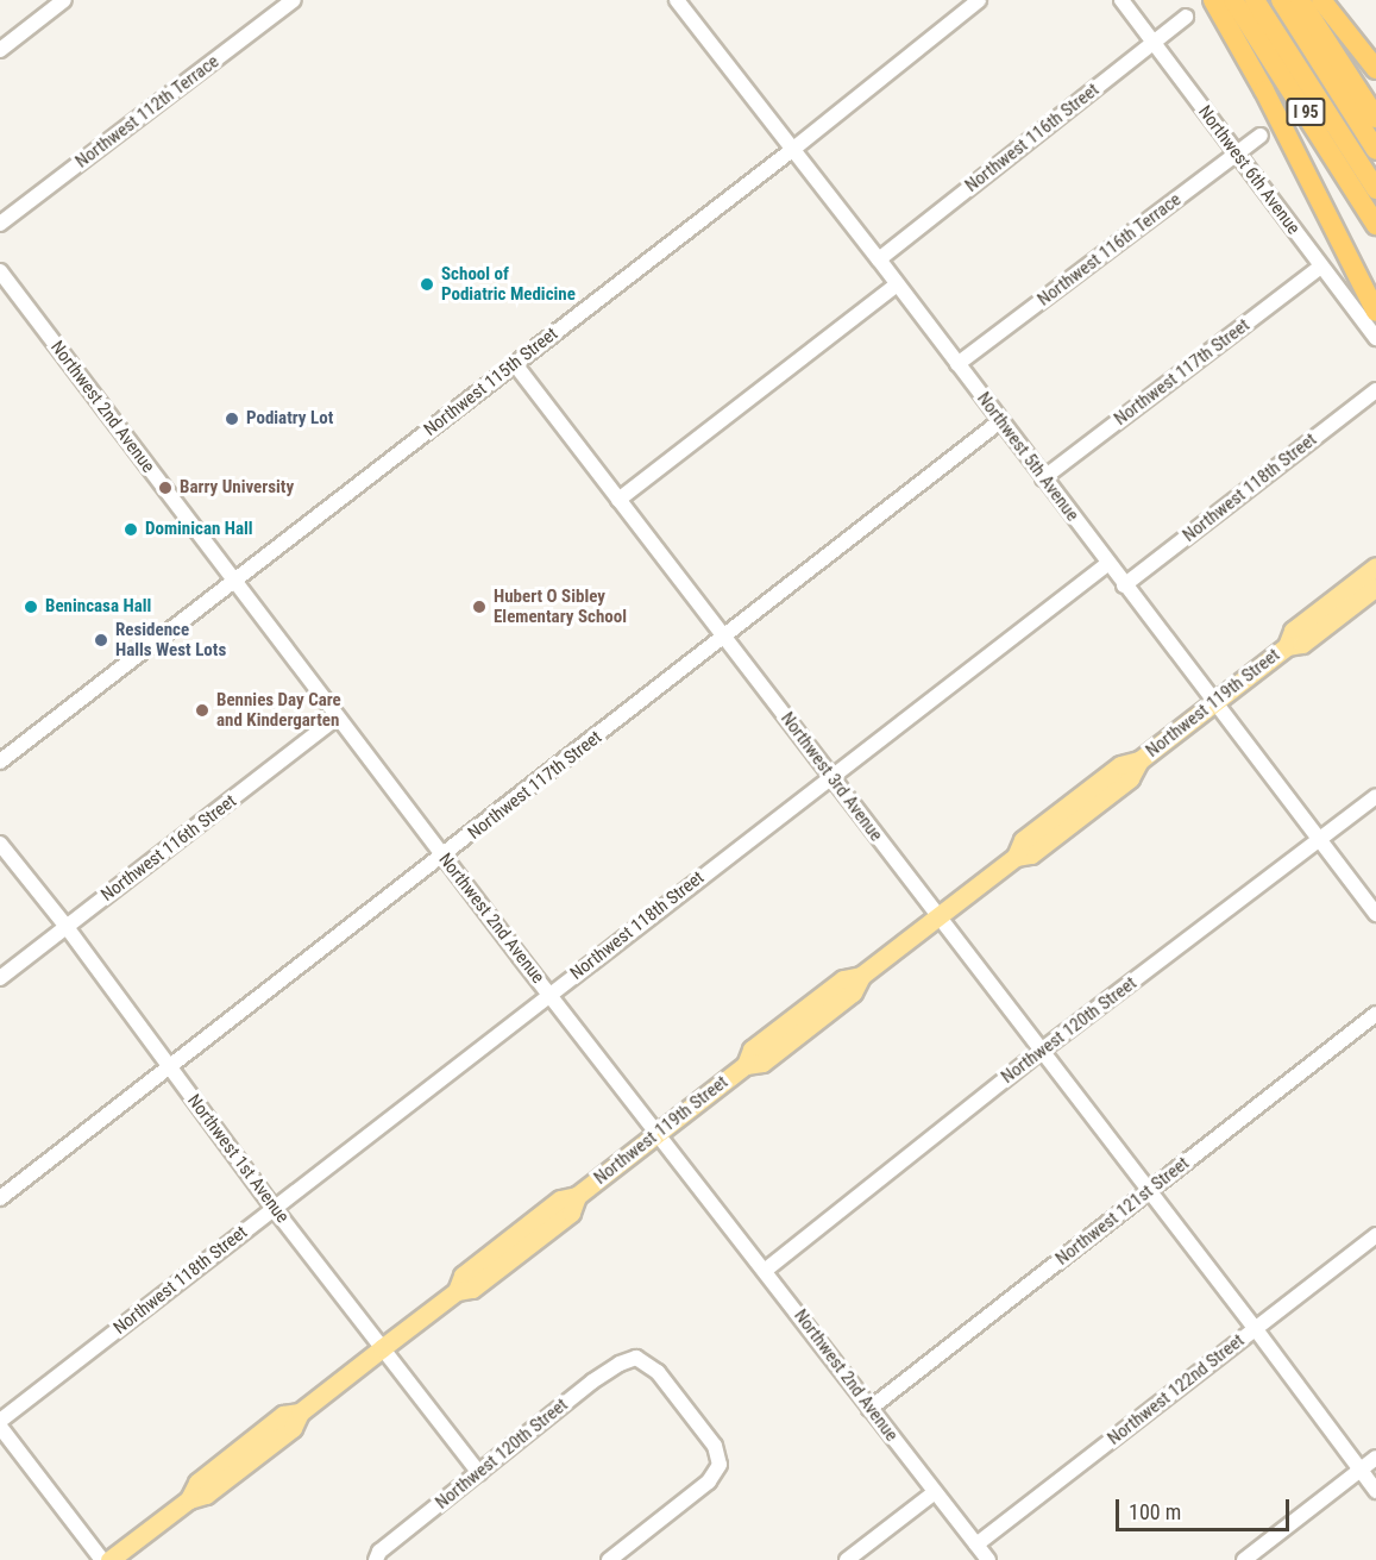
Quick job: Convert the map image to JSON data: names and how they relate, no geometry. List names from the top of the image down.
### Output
{
  "streets": {
    "highway": ["I 95"],
    "main road": ["Northwest 119th Street"],
    "street": [
      "Northwest 112th Terrace",
      "Northwest 116th Street",
      "Northwest 6th Avenue",
      "Northwest 116th Terrace",
      "Northwest 117th Street",
      "Northwest 115th Street",
      "Northwest 2nd Avenue",
      "Northwest 5th Avenue",
      "Northwest 118th Street",
      "Northwest 3rd Avenue",
      "Northwest 120th Street",
      "Northwest 1st Avenue",
      "Northwest 121st Street",
      "Northwest 122nd Street"
    ]
  },
  "crossings": [
    ["Northwest 116th Street", "Northwest 6th Avenue"],
    ["Northwest 116th Street", "Northwest 2nd Avenue"],
    ["Northwest 116th Street", "Northwest 5th Avenue"],
    ["Northwest 116th Street", "Northwest 1st Avenue"],
    ["Northwest 6th Avenue", "Northwest 116th Terrace"],
    ["Northwest 6th Avenue", "Northwest 117th Street"],
    ["Northwest 116th Terrace", "Northwest 5th Avenue"],
    ["Northwest 117th Street", "Northwest 2nd Avenue"],
    ["Northwest 117th Street", "Northwest 5th Avenue"],
    ["Northwest 117th Street", "Northwest 3rd Avenue"],
    ["Northwest 117th Street", "Northwest 1st Avenue"],
    ["Northwest 115th Street", "Northwest 2nd Avenue"],
    ["Northwest 115th Street", "Northwest 5th Avenue"],
    ["Northwest 115th Street", "Northwest 3rd Avenue"],
    ["Northwest 2nd Avenue", "Northwest 118th Street"],
    ["Northwest 2nd Avenue", "Northwest 119th Street"],
    ["Northwest 2nd Avenue", "Northwest 120th Street"],
    ["Northwest 2nd Avenue", "Northwest 121st Street"],
    ["Northwest 2nd Avenue", "Northwest 122nd Street"],
    ["Northwest 5th Avenue", "Northwest 118th Street"],
    ["Northwest 5th Avenue", "Northwest 119th Street"],
    ["Northwest 5th Avenue", "Northwest 120th Street"],
    ["Northwest 118th Street", "Northwest 3rd Avenue"],
    ["Northwest 118th Street", "Northwest 1st Avenue"],
    ["Northwest 119th Street", "Northwest 3rd Avenue"],
    ["Northwest 119th Street", "Northwest 1st Avenue"],
    ["Northwest 3rd Avenue", "Northwest 120th Street"],
    ["Northwest 3rd Avenue", "Northwest 121st Street"],
    ["Northwest 3rd Avenue", "Northwest 122nd Street"],
    ["Northwest 120th Street", "Northwest 1st Avenue"]
  ],
  "places": [
    "School of Podiatric Medicine",
    "Podiatry Lot",
    "Barry University",
    "Dominican Hall",
    "Benincasa Hall",
    "Hubert O Sibley Elementary School",
    "Residence Halls West Lots",
    "Bennies Day Care and Kindergarten"
  ],
  "scale_bar": "100 m"
}
